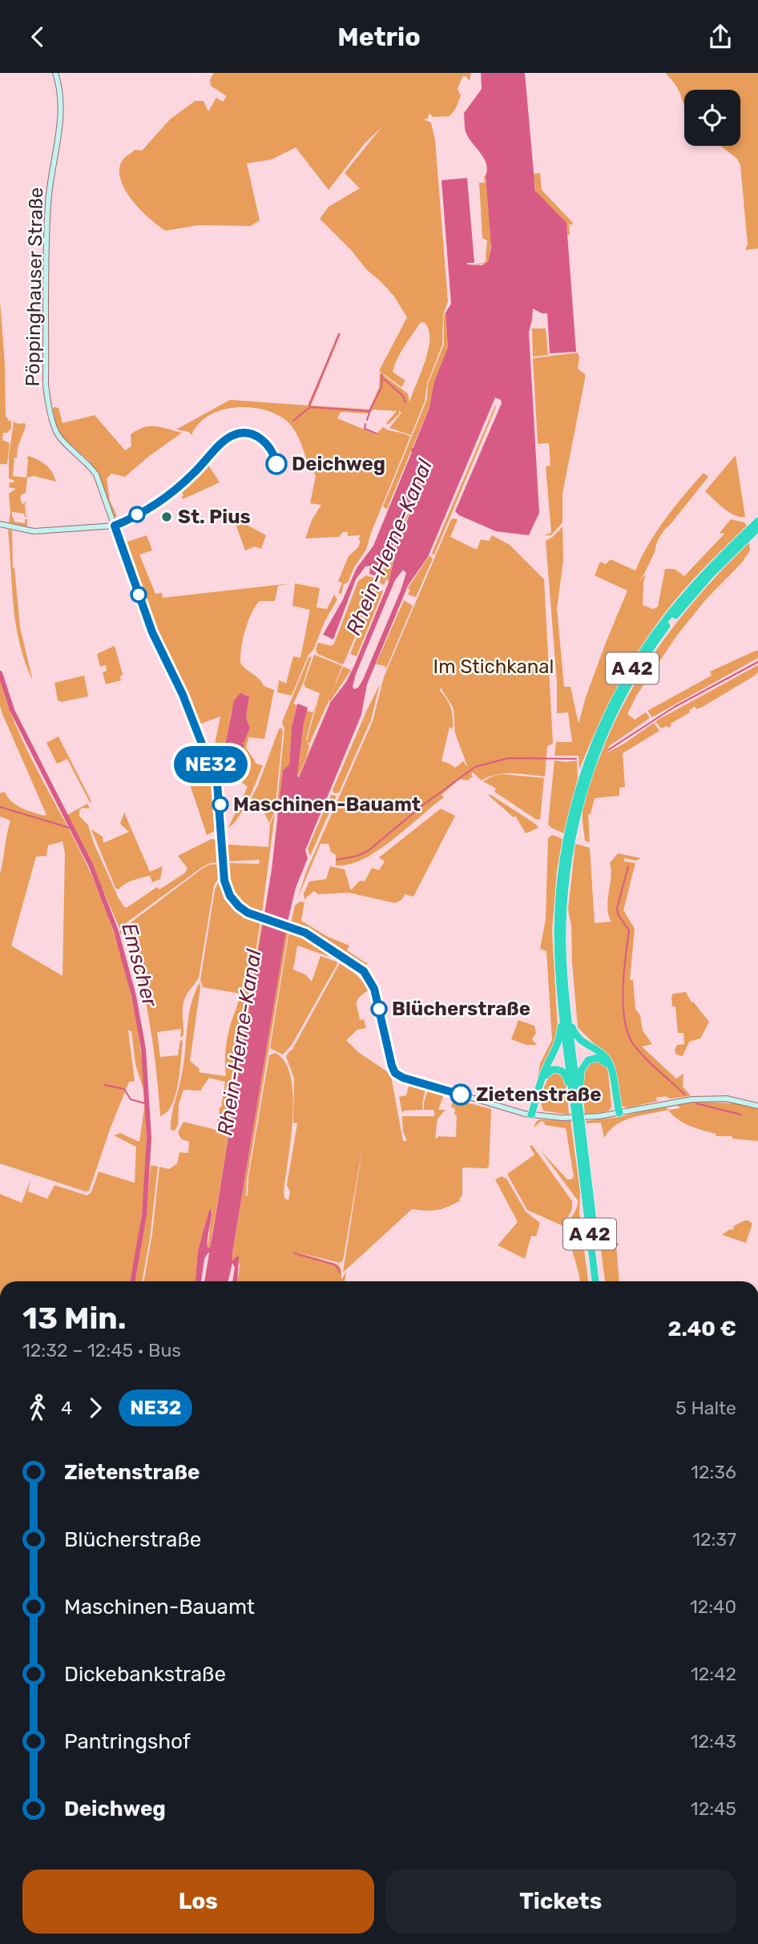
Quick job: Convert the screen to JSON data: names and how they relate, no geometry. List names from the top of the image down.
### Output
{
  "streets": {
    "highway": ["A 42"],
    "main road": ["Pöppinghauser Straße"]
  },
  "water": ["Rhein-Herne-Kanal", "Emscher"],
  "parks": ["Im Stichkanal"],
  "places": [
    "Deichweg",
    "St. Pius",
    "Maschinen-Bauamt",
    "Blücherstraße",
    "Zietenstraße"
  ],
  "lines": ["bus line NE32"],
  "page": {
    "header": "Metrio",
    "on_map": "NE32",
    "heading": ["13 Min.", "12:32 – 12:45 · Bus", "2.40 €"],
    "legs": ["4", "NE32", "5 Halte"],
    "list": [
      {
        "name": "Zietenstraße",
        "value": "12:36"
      },
      {
        "name": "Blücherstraße",
        "value": "12:37"
      },
      {
        "name": "Maschinen-Bauamt",
        "value": "12:40"
      },
      {
        "name": "Dickebankstraße",
        "value": "12:42"
      },
      {
        "name": "Pantringshof",
        "value": "12:43"
      },
      {
        "name": "Deichweg",
        "value": "12:45"
      }
    ],
    "buttons": ["Los", "Tickets"]
  }
}
